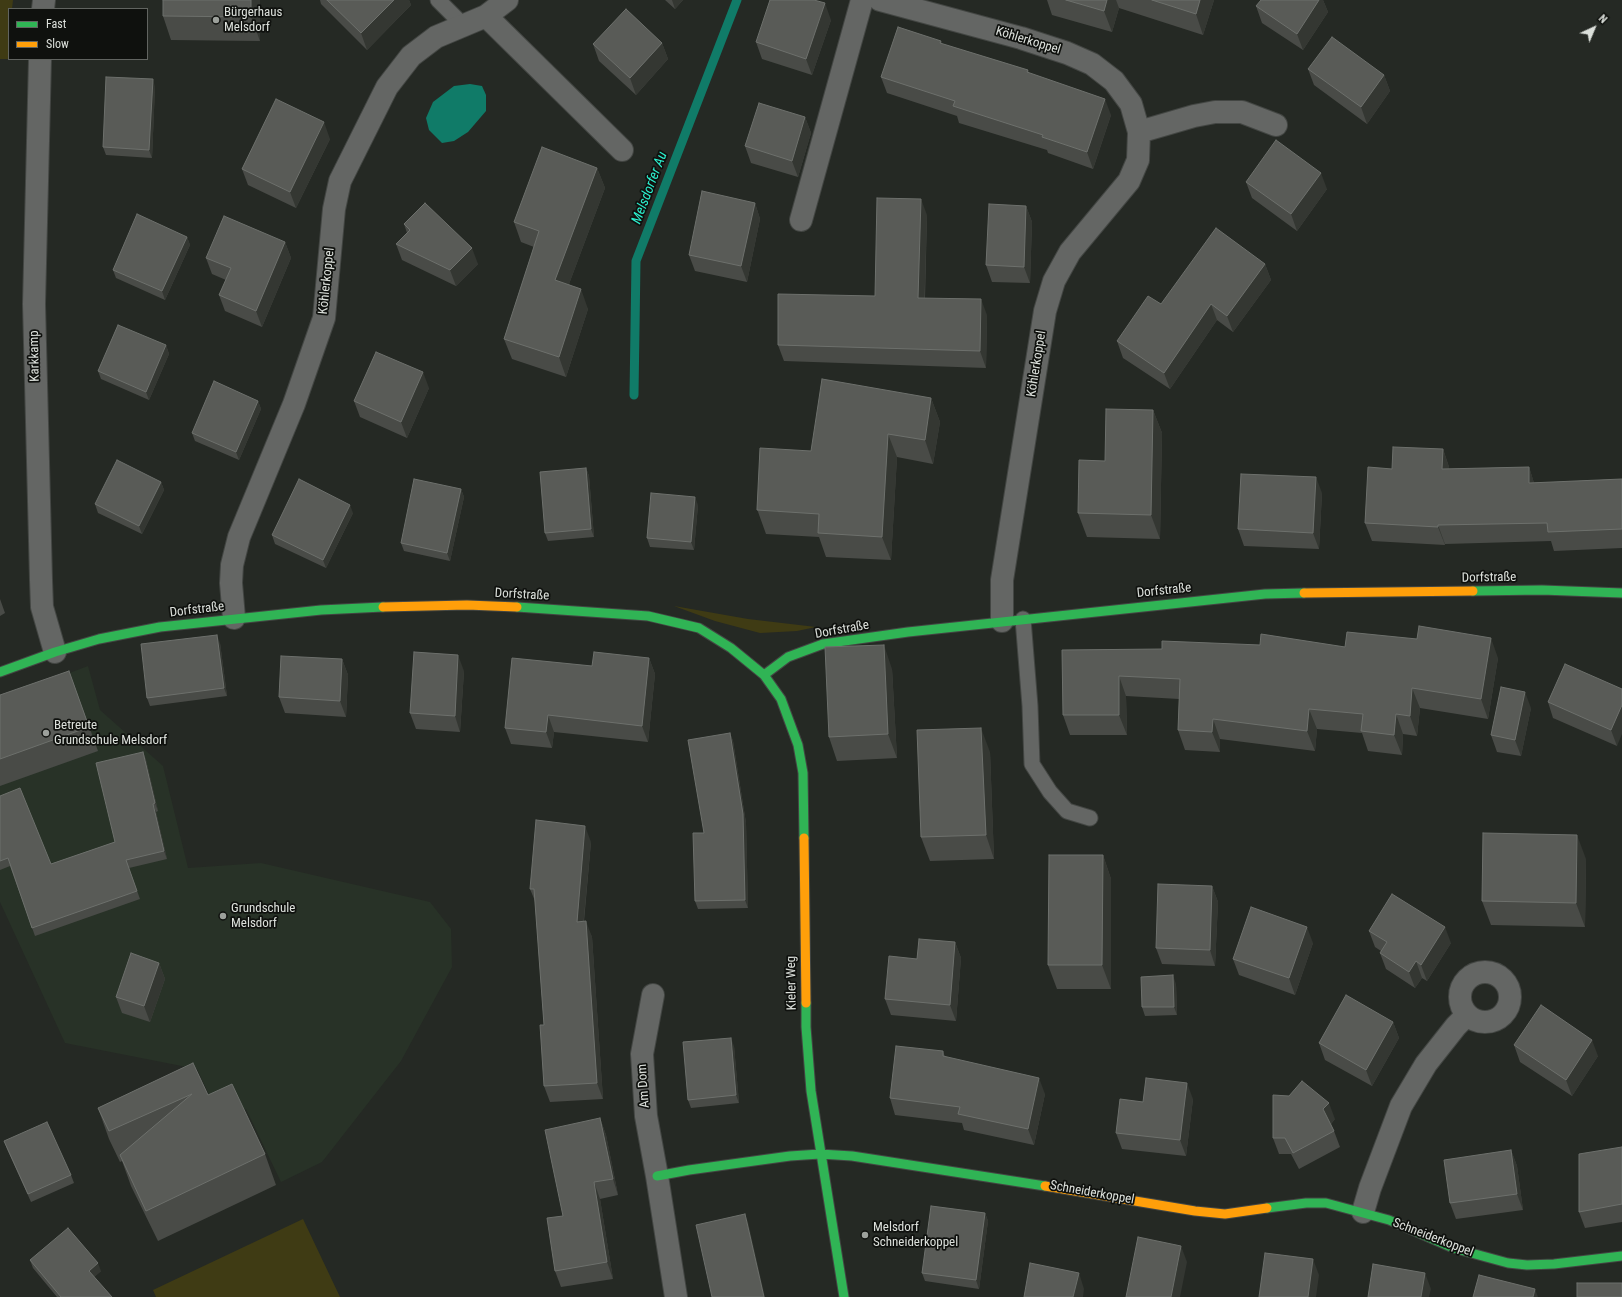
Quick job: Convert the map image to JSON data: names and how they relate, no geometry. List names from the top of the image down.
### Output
{
  "streets": {
    "street": [
      "Köhlerkoppel",
      "Karkkamp",
      "Dorfstraße",
      "Kieler Weg",
      "Am Dom",
      "Schneiderkoppel"
    ]
  },
  "crossings": [
    ["Köhlerkoppel", "Dorfstraße"],
    ["Karkkamp", "Dorfstraße"],
    ["Dorfstraße", "Kieler Weg"],
    ["Kieler Weg", "Schneiderkoppel"]
  ],
  "water": ["Melsdorfer Au"],
  "places": [
    "Bürgerhaus Melsdorf",
    "Betreute Grundschule Melsdorf",
    "Grundschule Melsdorf",
    "Melsdorf Schneiderkoppel"
  ],
  "legend": ["Fast", "Slow"],
  "north": "top right"
}
